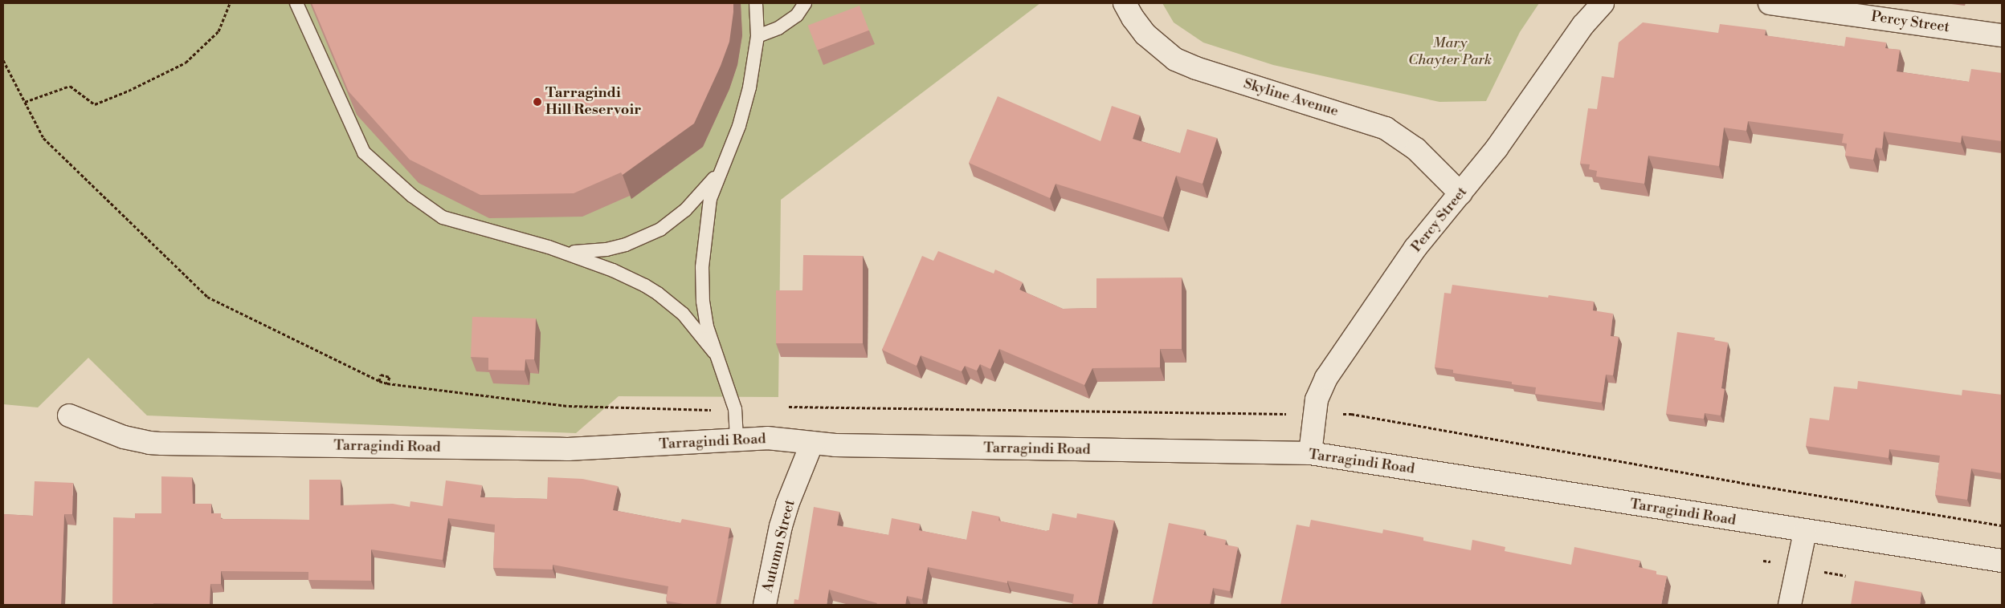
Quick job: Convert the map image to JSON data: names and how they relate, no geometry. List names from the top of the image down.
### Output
{
  "streets": {
    "street": [
      "Percy Street",
      "Skyline Avenue",
      "Tarragindi Road",
      "Autumn Street"
    ]
  },
  "crossings": [
    ["Percy Street", "Skyline Avenue"],
    ["Percy Street", "Tarragindi Road"],
    ["Tarragindi Road", "Autumn Street"]
  ],
  "parks": ["Mary Chayter Park"],
  "places": ["Tarragindi Hill Reservoir"]
}
